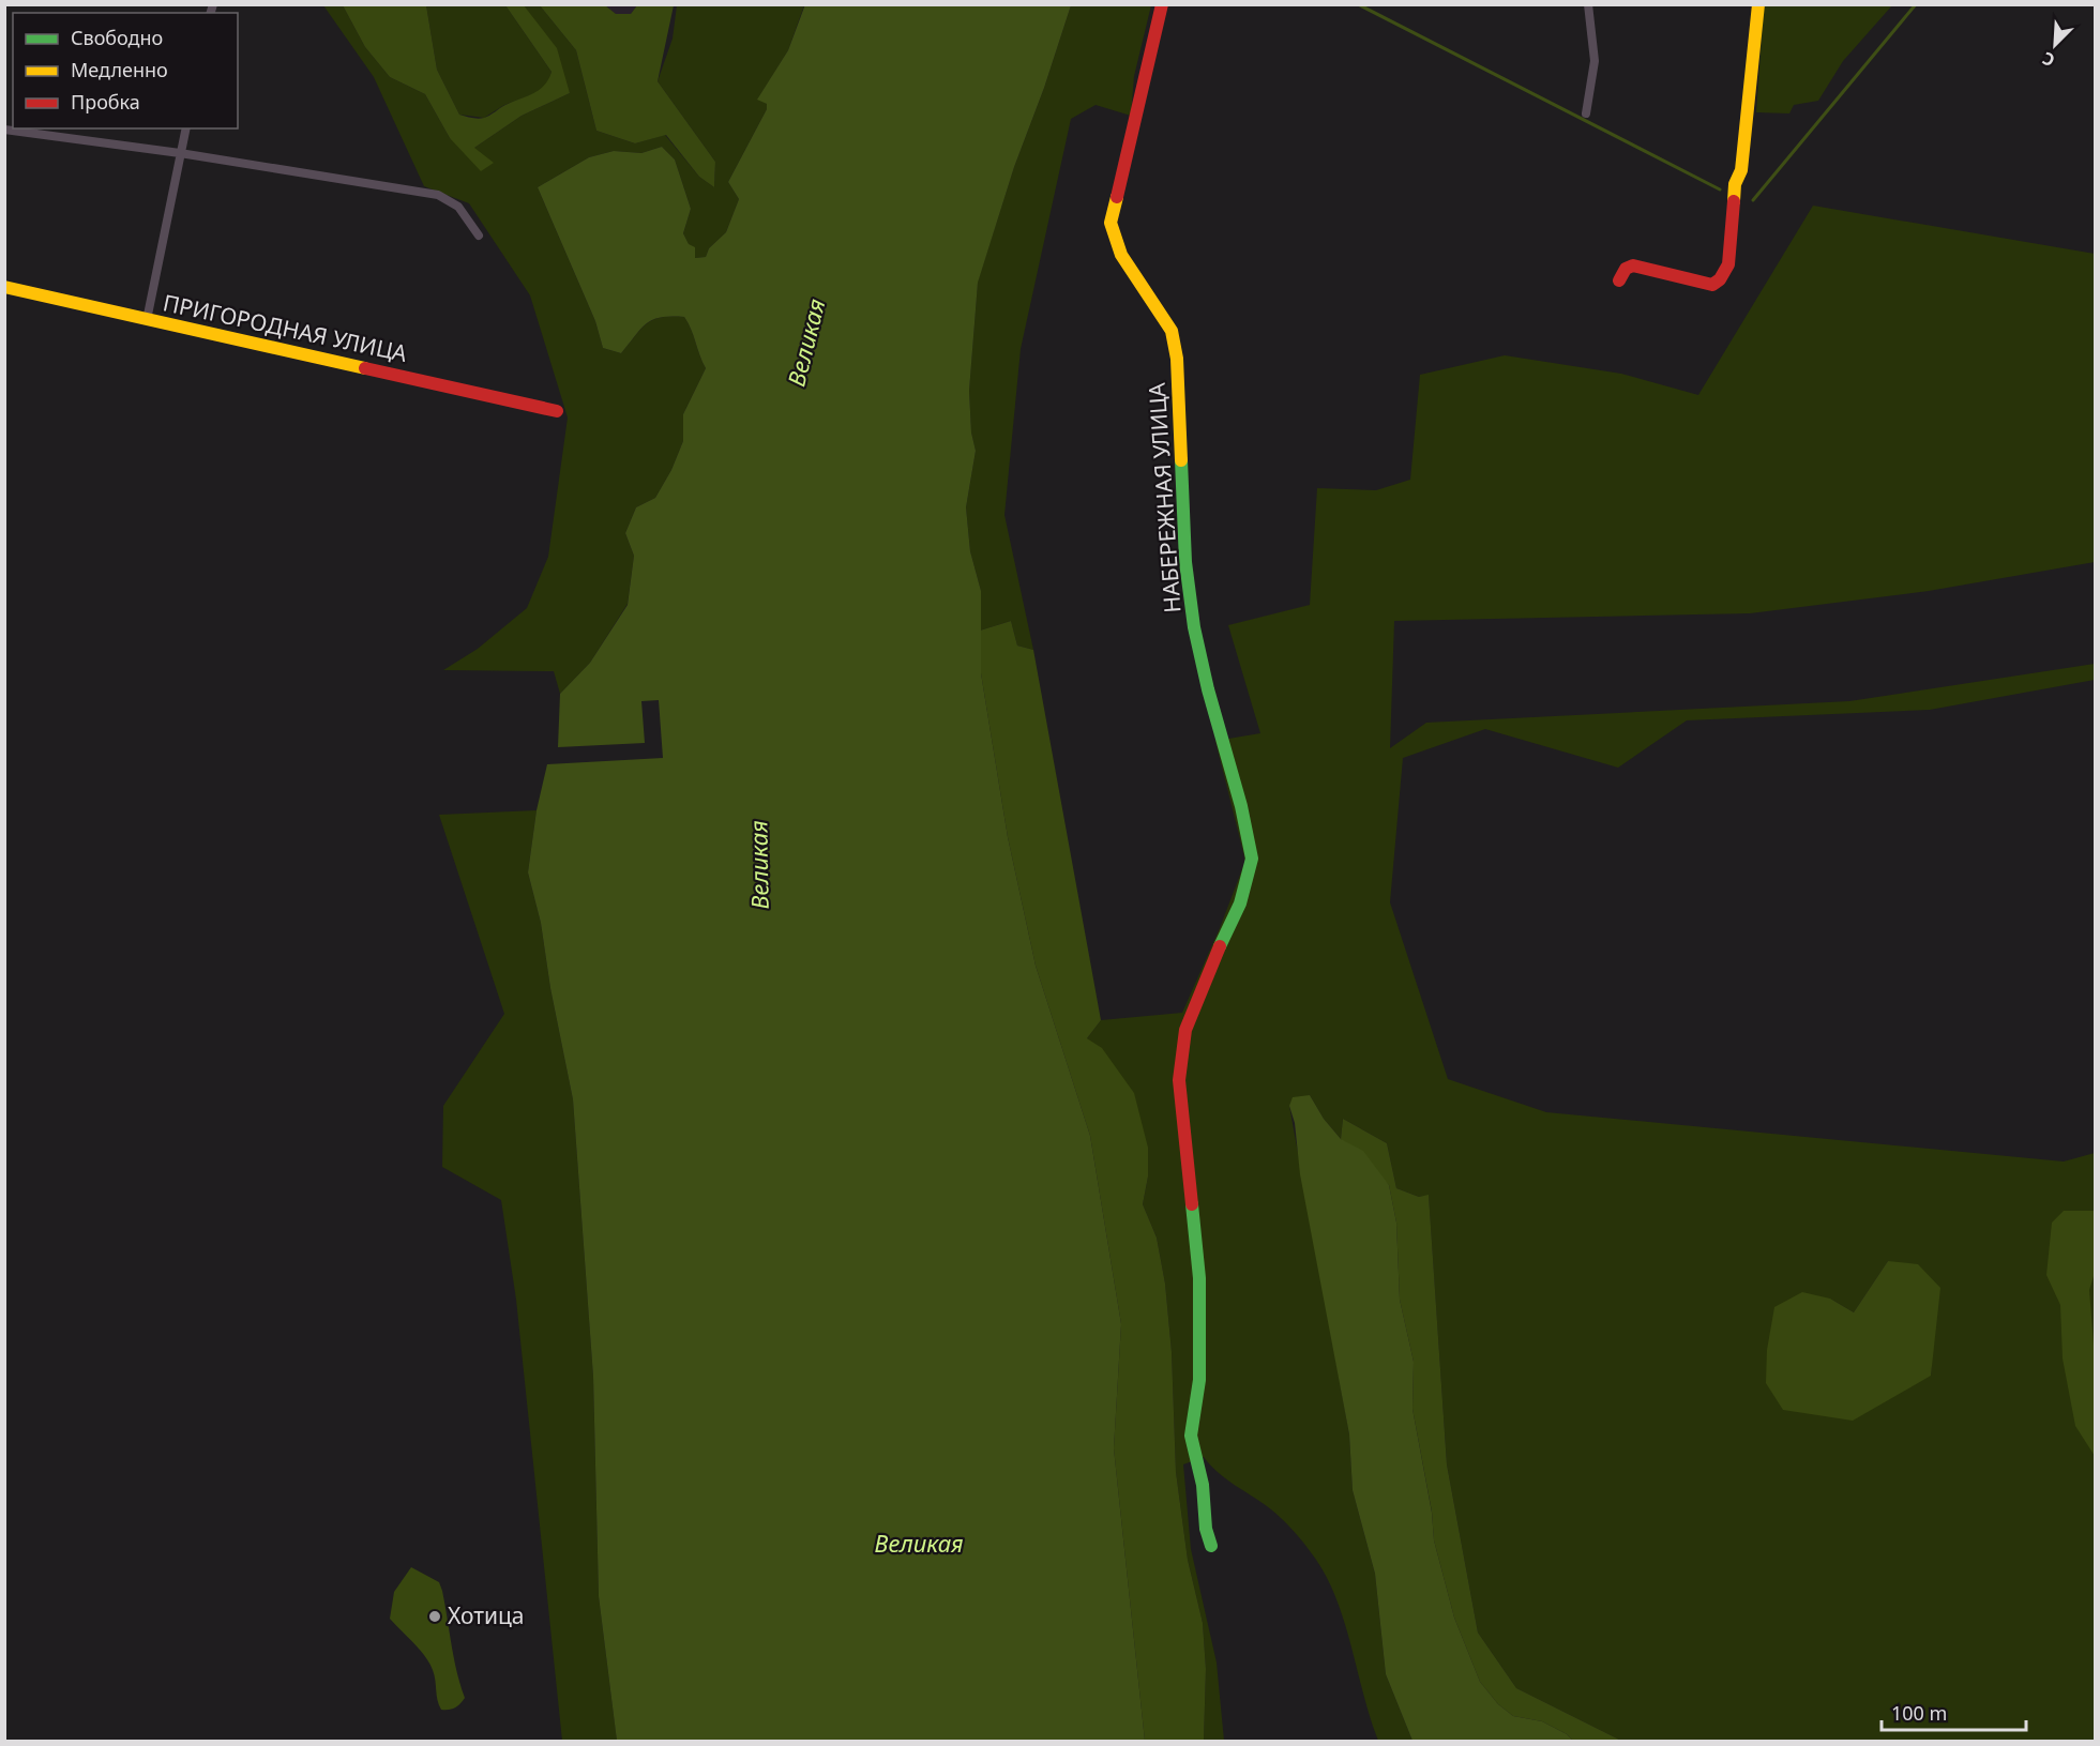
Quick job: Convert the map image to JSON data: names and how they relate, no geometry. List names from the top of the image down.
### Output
{
  "streets": {
    "street": ["ПРИГОРОДНАЯ УЛИЦА", "НАБЕРЕЖНАЯ УЛИЦА"]
  },
  "water": ["Великая"],
  "places": ["Хотица"],
  "legend": ["Свободно", "Медленно", "Пробка"],
  "scale_bar": "100 m",
  "north": "bottom left"
}
